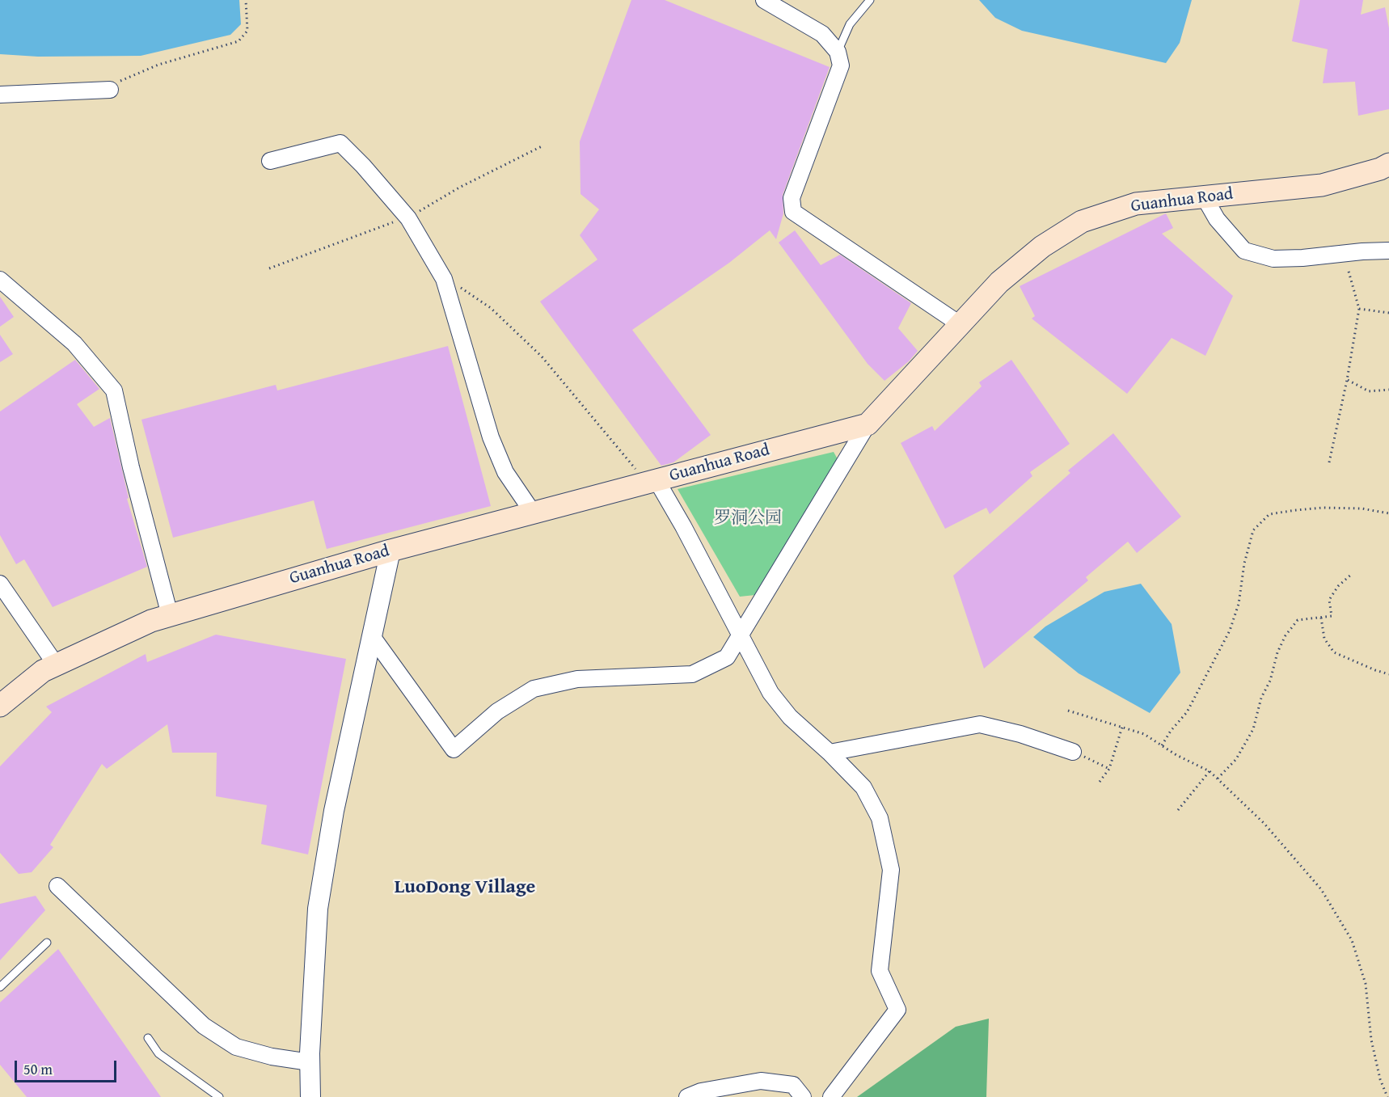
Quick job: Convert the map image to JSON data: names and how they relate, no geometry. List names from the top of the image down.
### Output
{
  "streets": {
    "main road": ["Guanhua Road"]
  },
  "districts": ["LuoDong Village"],
  "parks": ["罗洞公园"],
  "scale_bar": "50 m"
}
